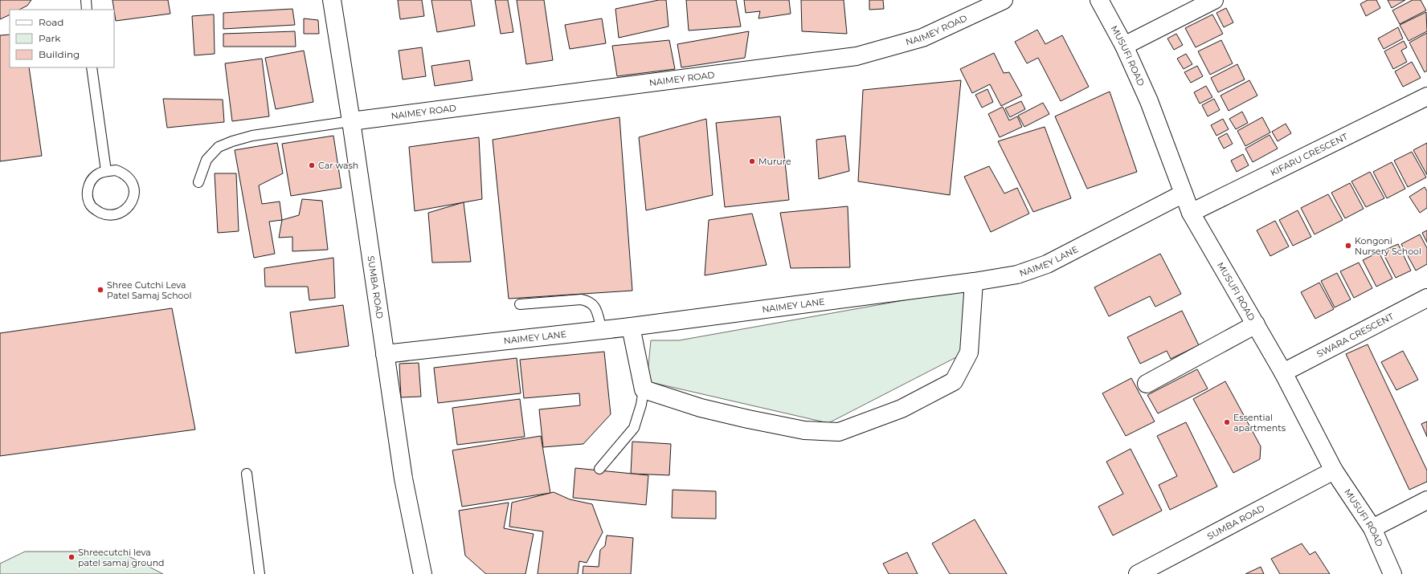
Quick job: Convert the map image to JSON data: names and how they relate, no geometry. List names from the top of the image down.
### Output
{
  "streets": {
    "street": [
      "NAIMEY ROAD",
      "MUSUFI ROAD",
      "KIFARU CRESCENT",
      "NAIMEY LANE",
      "SUMBA ROAD",
      "SWARA CRESCENT"
    ]
  },
  "crossings": [
    ["NAIMEY ROAD", "SUMBA ROAD"],
    ["MUSUFI ROAD", "KIFARU CRESCENT"],
    ["MUSUFI ROAD", "NAIMEY LANE"],
    ["MUSUFI ROAD", "SUMBA ROAD"],
    ["MUSUFI ROAD", "SWARA CRESCENT"],
    ["NAIMEY LANE", "SUMBA ROAD"]
  ],
  "places": [
    "Murure",
    "Car wash",
    "Kongoni Nursery School",
    "Shree Cutchi Leva Patel Samaj School",
    "Essential apartments",
    "Shreecutchi leva patel samaj ground"
  ],
  "legend": ["Road", "Park", "Building"]
}
